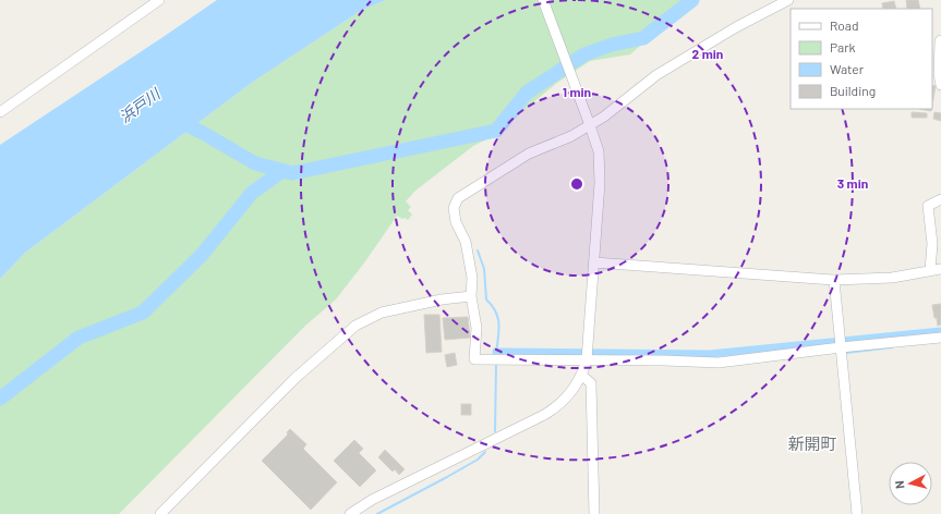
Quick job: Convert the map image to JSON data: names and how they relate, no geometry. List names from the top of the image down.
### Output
{
  "districts": ["新開町"],
  "water": ["浜戸川"],
  "legend": [
    "Road",
    "Park",
    "Water",
    "Building"
  ],
  "north": "left",
  "rings": ["2 min", "1 min", "3 min"]
}
